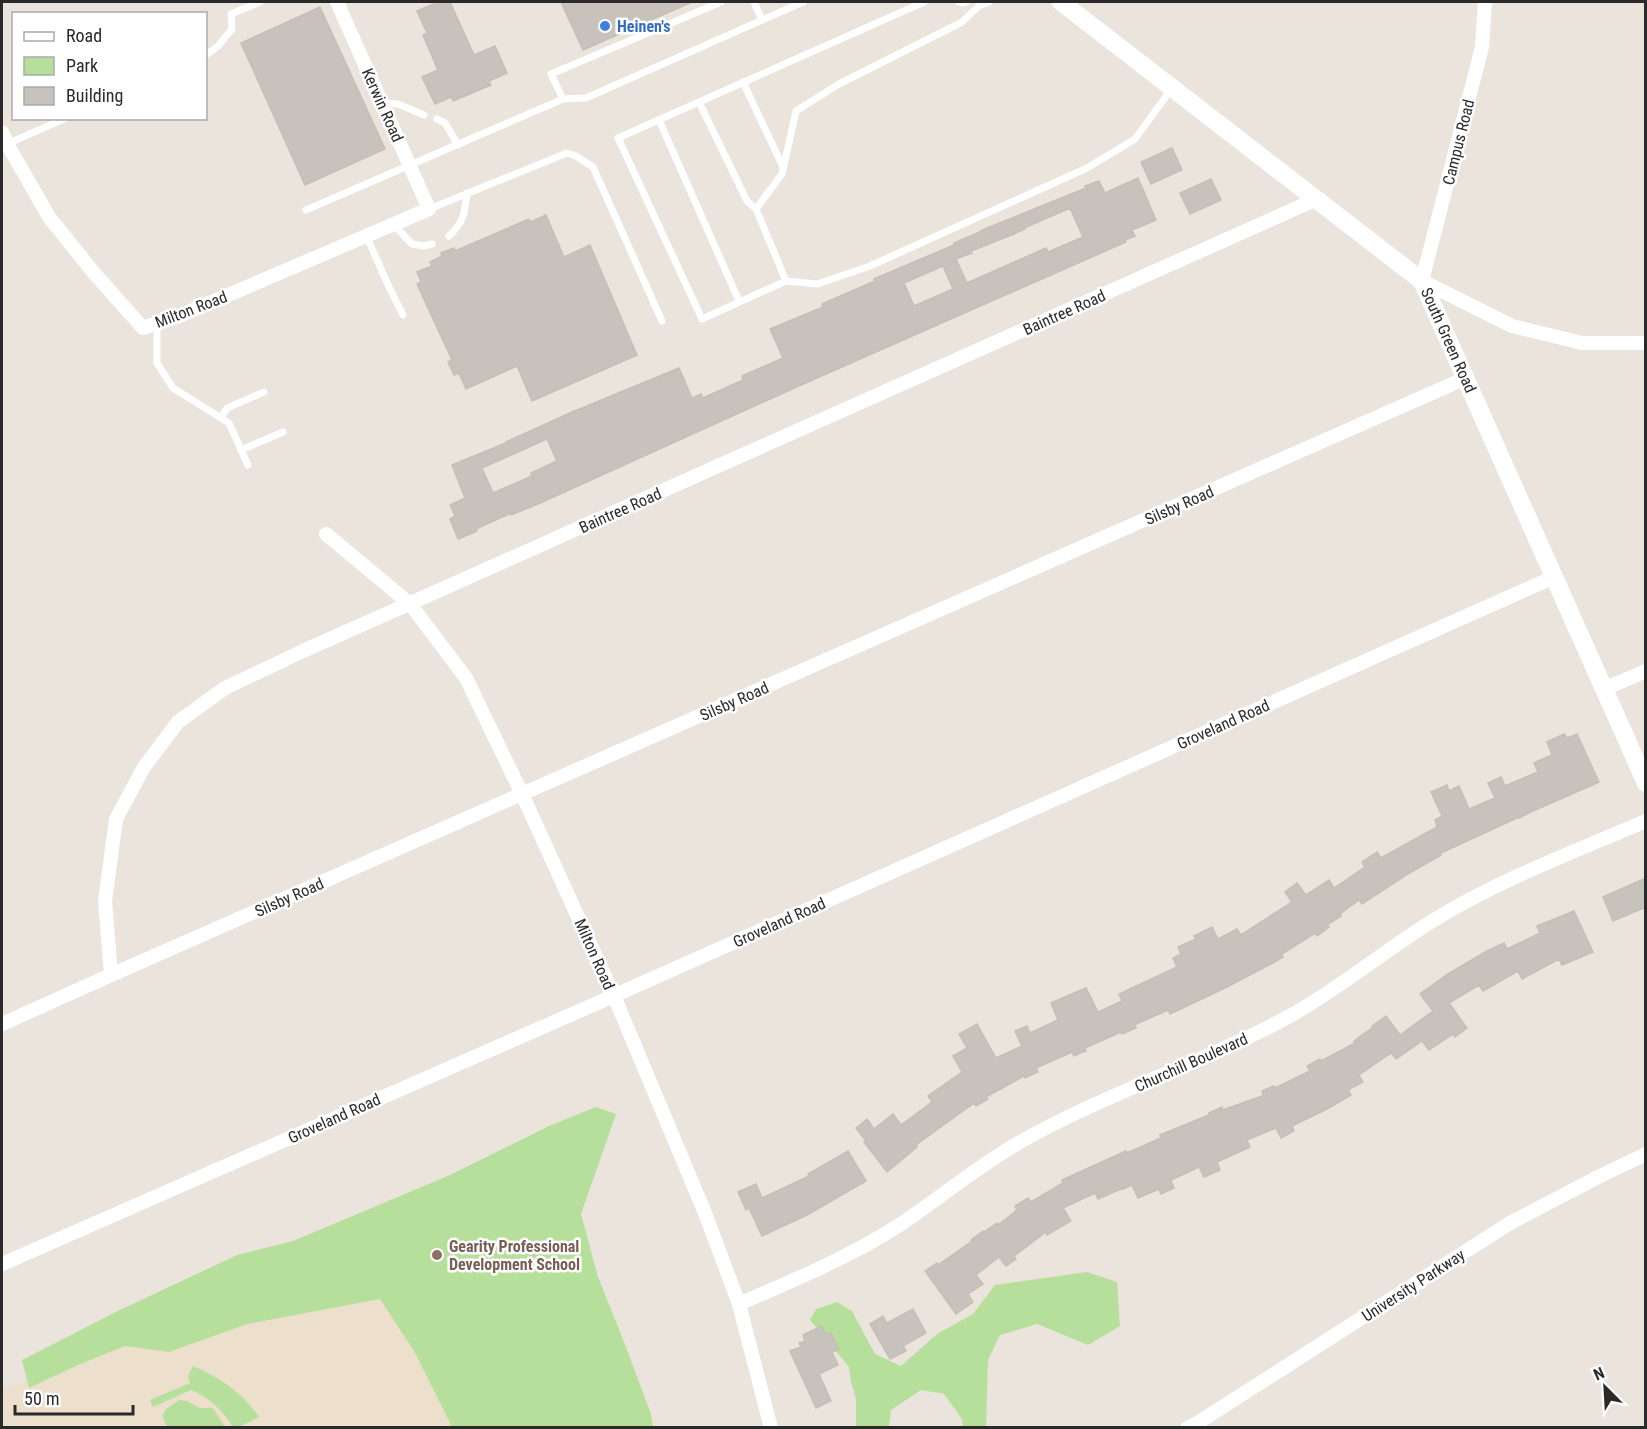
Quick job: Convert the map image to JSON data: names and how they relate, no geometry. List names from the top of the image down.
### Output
{
  "streets": {
    "main road": ["South Green Road"],
    "street": [
      "Kerwin Road",
      "Campus Road",
      "Milton Road",
      "Baintree Road",
      "Silsby Road",
      "Groveland Road",
      "Churchill Boulevard",
      "University Parkway"
    ]
  },
  "crossings": [
    ["Kerwin Road", "Milton Road"],
    ["Campus Road", "South Green Road"],
    ["Milton Road", "Baintree Road"],
    ["Milton Road", "Silsby Road"],
    ["Milton Road", "Groveland Road"],
    ["Milton Road", "Churchill Boulevard"],
    ["Baintree Road", "South Green Road"],
    ["Baintree Road", "Silsby Road"],
    ["South Green Road", "Silsby Road"],
    ["South Green Road", "Groveland Road"]
  ],
  "places": ["Heinen's", "Gearity Professional Development School"],
  "legend": ["Road", "Park", "Building"],
  "scale_bar": "50 m",
  "north": "top left"
}
